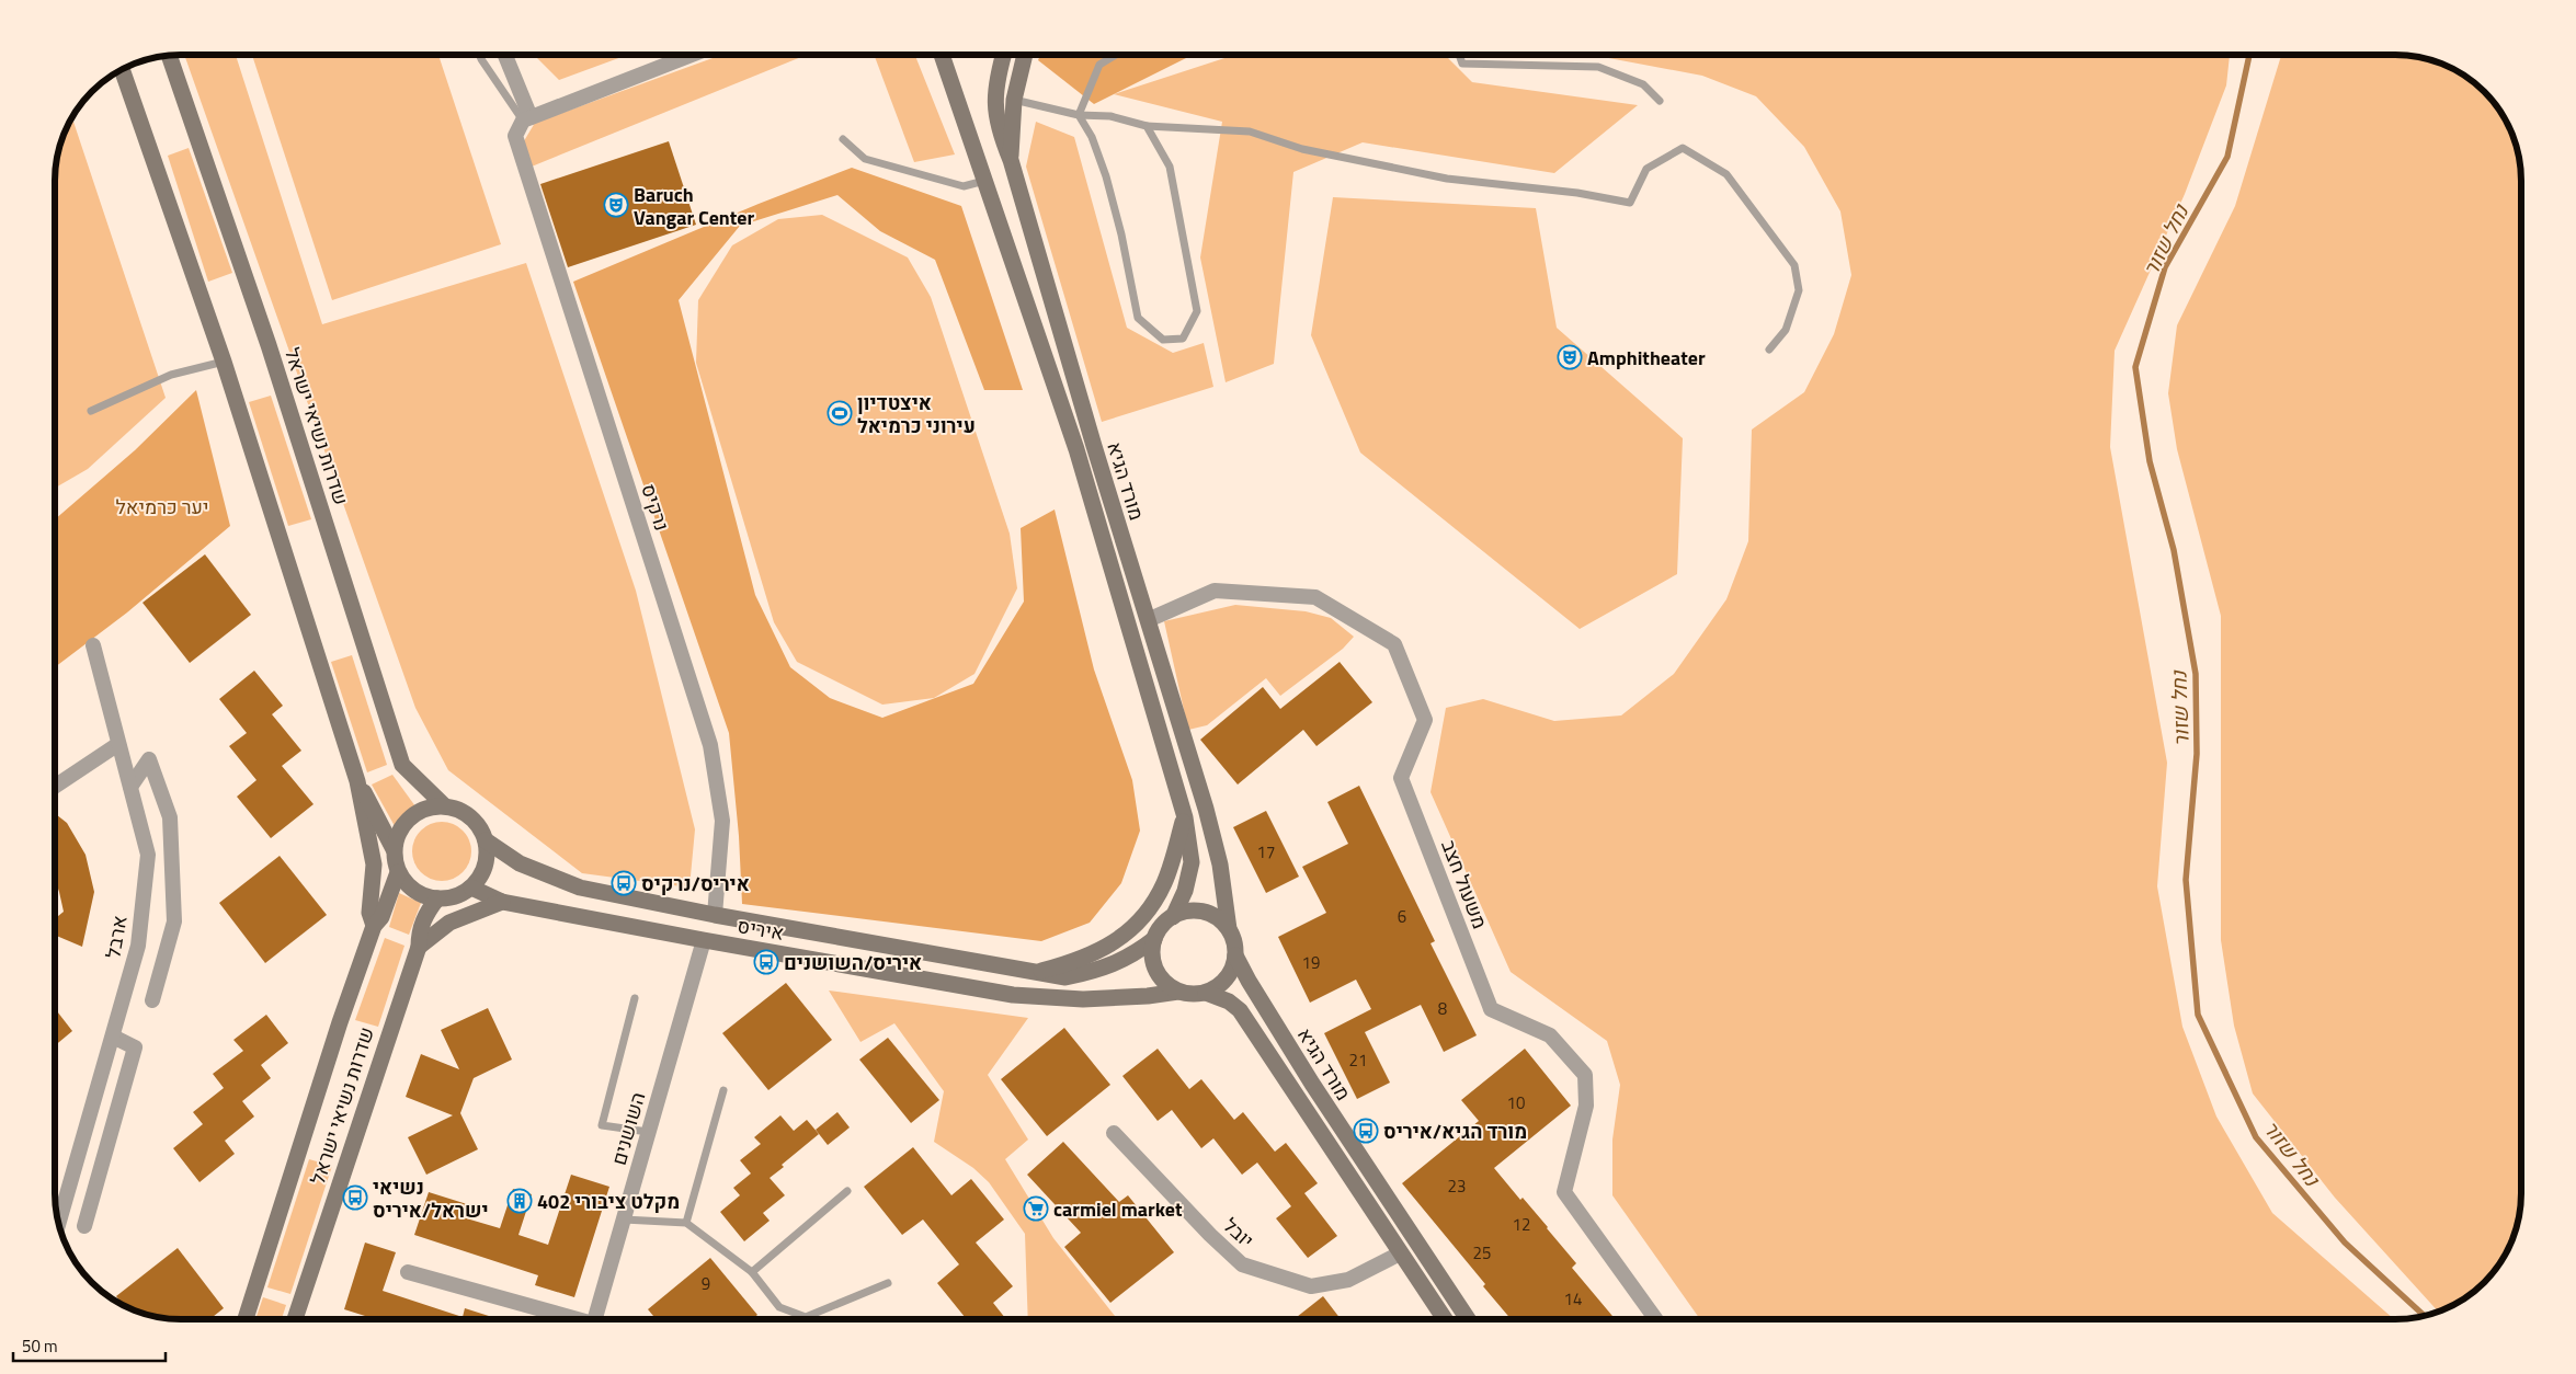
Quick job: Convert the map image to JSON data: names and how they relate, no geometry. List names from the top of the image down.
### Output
{
  "streets": {
    "street": [
      "שדרות נשיאי ישראל",
      "מורד הגיא",
      "נרקיס",
      "משעול חצב",
      "איריס",
      "ארבל",
      "השושנים",
      "יובל"
    ]
  },
  "crossings": [
    ["שדרות נשיאי ישראל", "איריס"],
    ["מורד הגיא", "משעול חצב"],
    ["מורד הגיא", "איריס"],
    ["מורד הגיא", "יובל"],
    ["נרקיס", "איריס"],
    ["איריס", "השושנים"]
  ],
  "water": ["נחל שזור"],
  "parks": ["יער כרמיאל"],
  "places": {
    "theatre": ["Baruch Vangar Center", "Amphitheater"],
    "sports": ["איצטדיון עירוני כרמיאל"],
    "bus stop": [
      "איריס/נרקיס",
      "איריס/השושנים",
      "מורד הגיא/איריס",
      "נשיאי ישראל/איריס"
    ],
    "building": ["מקלט ציבורי 402"],
    "supermarket": ["carmiel market"]
  },
  "house_numbers": [
    "17",
    "6",
    "19",
    "8",
    "21",
    "10",
    "23",
    "12",
    "25",
    "9",
    "14"
  ],
  "scale_bar": "50 m"
}
